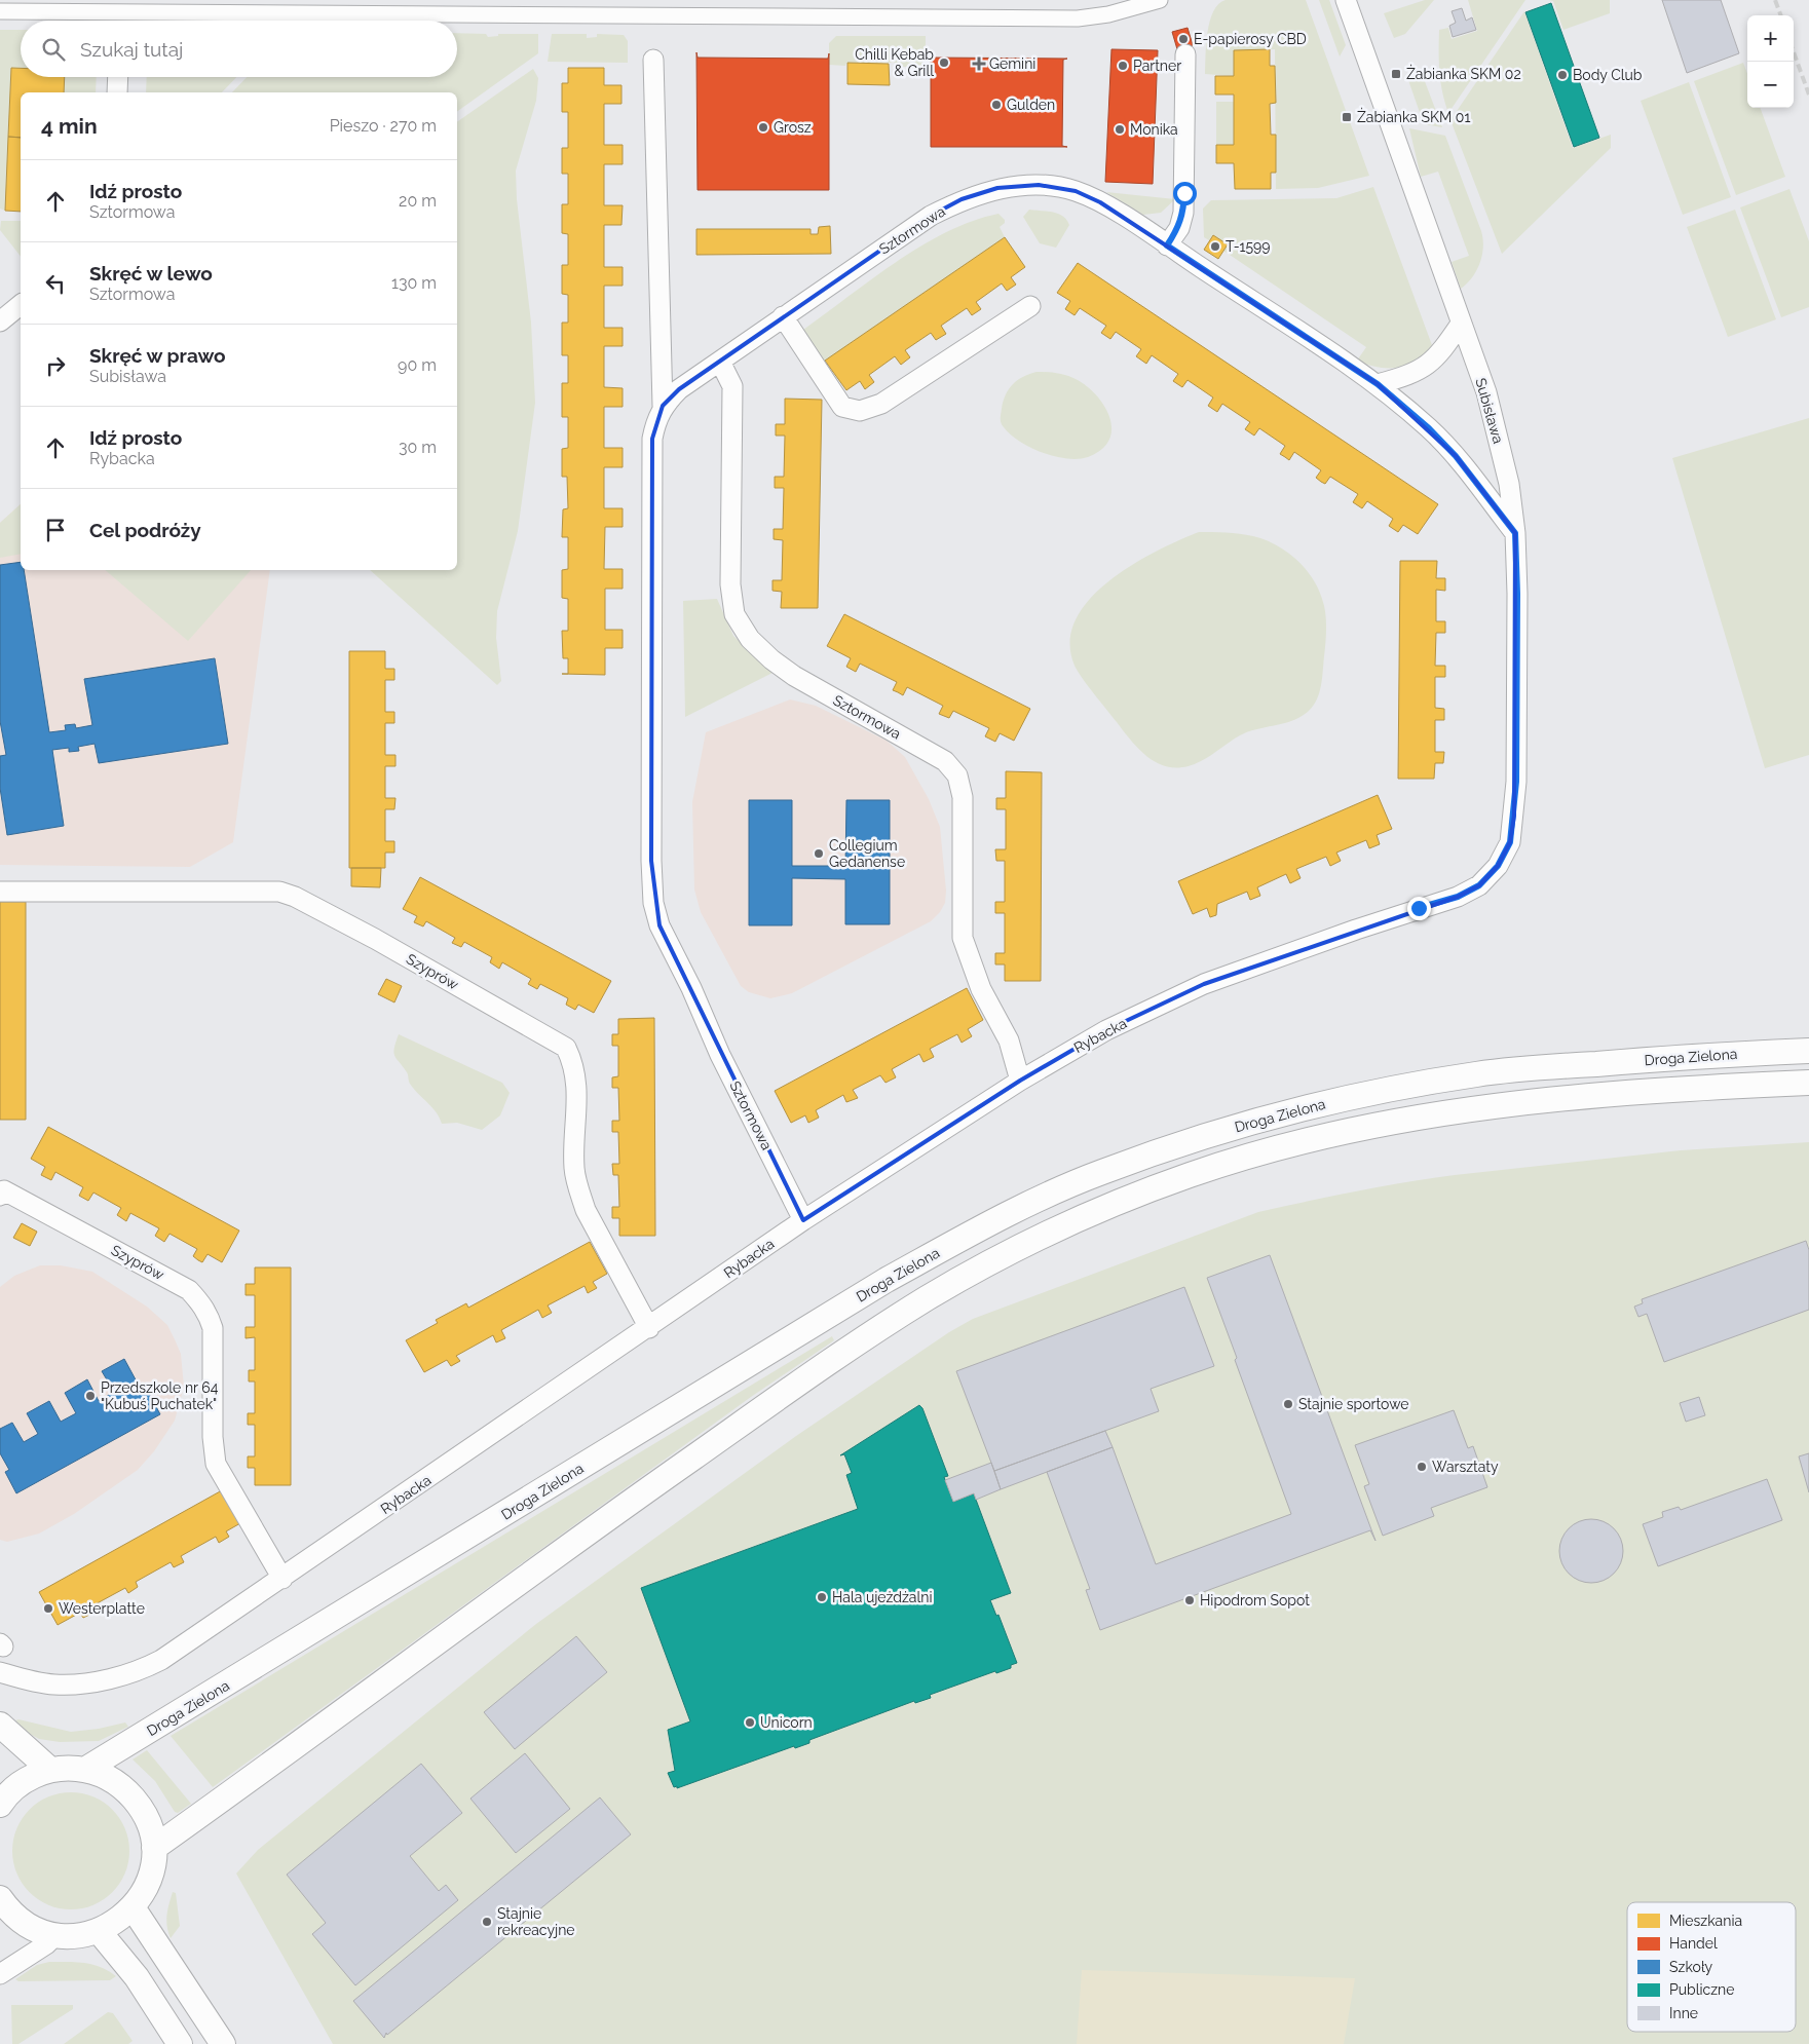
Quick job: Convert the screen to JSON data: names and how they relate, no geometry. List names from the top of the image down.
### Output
{
  "streets": {
    "street": [
      "Sztormowa",
      "Subisława",
      "Szyprów",
      "Rybacka",
      "Droga Zielona"
    ]
  },
  "crossings": [
    ["Sztormowa", "Subisława"],
    ["Sztormowa", "Rybacka"],
    ["Subisława", "Rybacka"],
    ["Szyprów", "Rybacka"]
  ],
  "places": {
    "other": [
      "E-papierosy CBD",
      "Chilli Kebab & Grill",
      "Partner",
      "Body Club",
      "Gulden",
      "Grosz",
      "Monika",
      "T-1599",
      "Collegium Gedanense",
      "Przedszkole nr 64 \"Kubuś Puchatek\"",
      "Stajnie sportowe",
      "Warsztaty",
      "Hala ujeżdżalni",
      "Hipodrom Sopot",
      "Westerplatte",
      "Unicorn",
      "Stajnie rekreacyjne"
    ],
    "health": ["Gemini"],
    "transit": ["Żabianka SKM 02", "Żabianka SKM 01"]
  },
  "legend": [
    "Mieszkania",
    "Handel",
    "Szkoły",
    "Publiczne",
    "Inne"
  ],
  "page": {
    "map_buttons": ["+", "−"],
    "search": "Szukaj tutaj",
    "heading": ["4 min", "Pieszo · 270 m"],
    "list": [
      ["Idź prosto", "Sztormowa", "20 m"],
      ["Skręć w lewo", "Sztormowa", "130 m"],
      ["Skręć w prawo", "Subisława", "90 m"],
      ["Idź prosto", "Rybacka", "30 m"],
      "Cel podróży"
    ]
  }
}
